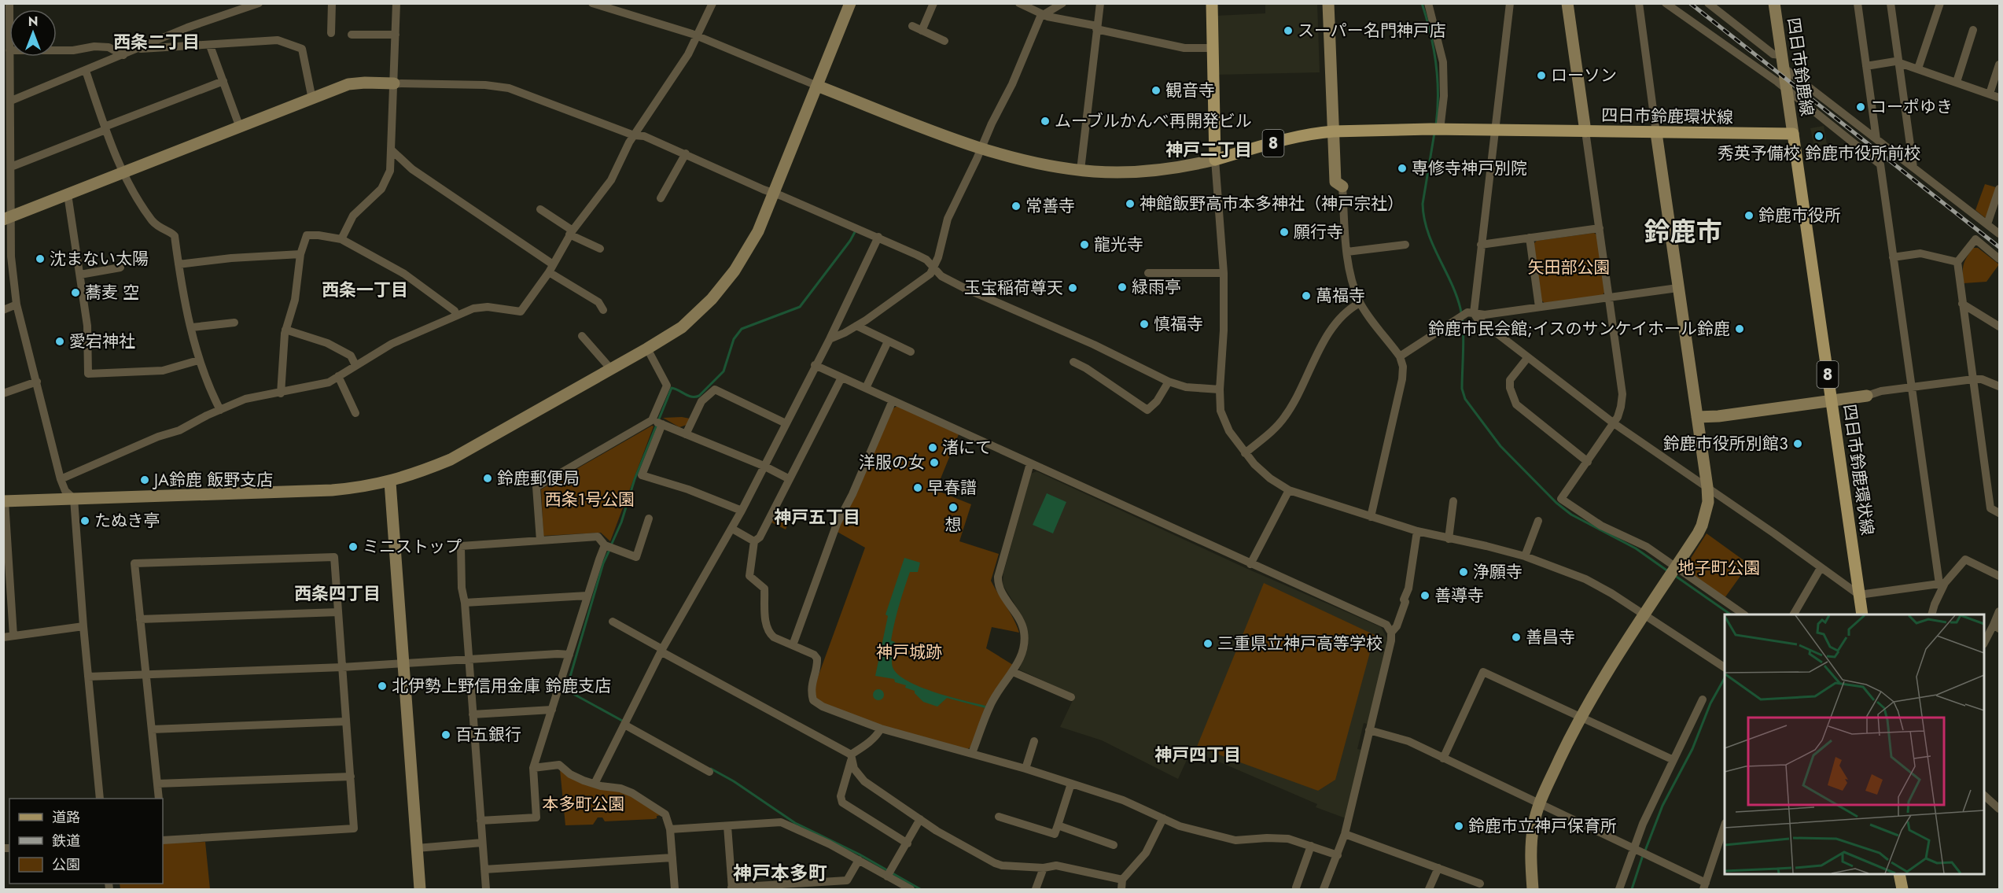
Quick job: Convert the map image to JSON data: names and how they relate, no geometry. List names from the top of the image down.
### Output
{
  "streets": {
    "main road": ["四日市鈴鹿環状線", "8"],
    "street": ["四日市鈴鹿線"]
  },
  "crossings": [
    ["四日市鈴鹿線", "四日市鈴鹿環状線"]
  ],
  "districts": [
    "西条二丁目",
    "神戸二丁目",
    "鈴鹿市",
    "西条一丁目",
    "神戸五丁目",
    "西条四丁目",
    "神戸四丁目",
    "神戸本多町"
  ],
  "parks": [
    "矢田部公園",
    "西条1号公園",
    "地子町公園",
    "神戸城跡",
    "本多町公園"
  ],
  "places": [
    "スーパー名門神戸店",
    "ローソン",
    "観音寺",
    "コーポゆき",
    "ムーブルかんべ再開発ビル",
    "秀英予備校 鈴鹿市役所前校",
    "専修寺神戸別院",
    "神館飯野高市本多神社（神戸宗社）",
    "常善寺",
    "鈴鹿市役所",
    "願行寺",
    "龍光寺",
    "沈まない太陽",
    "緑雨亭",
    "玉宝稲荷尊天",
    "蕎麦 空",
    "萬福寺",
    "慎福寺",
    "鈴鹿市民会館;イスのサンケイホール鈴鹿",
    "愛宕神社",
    "鈴鹿市役所別館３",
    "渚にて",
    "洋服の女",
    "鈴鹿郵便局",
    "JA鈴鹿 飯野支店",
    "早春譜",
    "想",
    "たぬき亭",
    "ミニストップ",
    "浄願寺",
    "善導寺",
    "善昌寺",
    "三重県立神戸高等学校",
    "北伊勢上野信用金庫 鈴鹿支店",
    "百五銀行",
    "鈴鹿市立神戸保育所"
  ],
  "legend": ["道路", "鉄道", "公園"],
  "north": "top"
}
